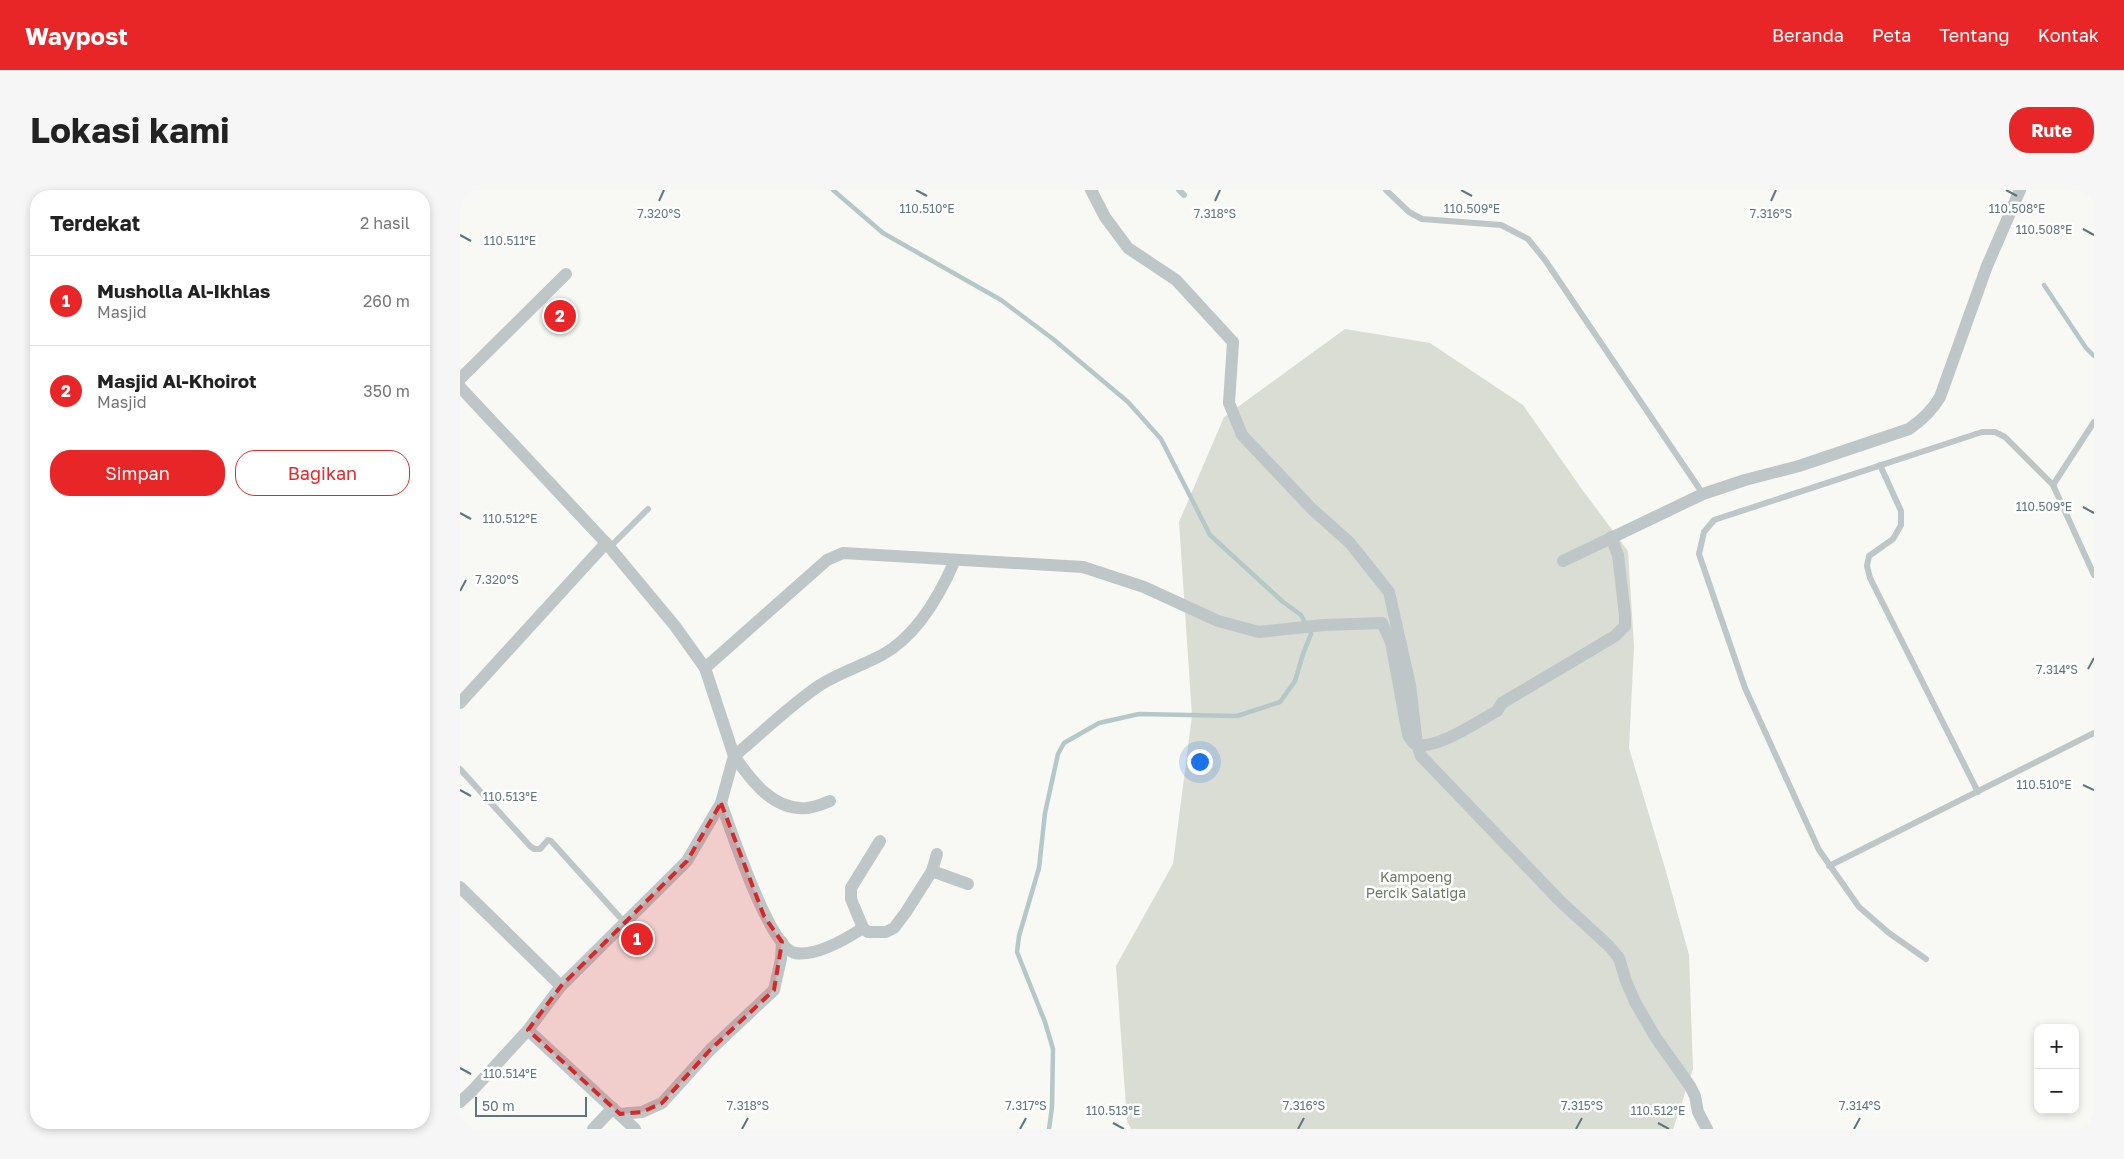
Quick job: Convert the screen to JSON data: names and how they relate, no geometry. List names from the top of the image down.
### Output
{
  "parks": ["Kampoeng Percik Salatiga"],
  "scale_bar": "50 m",
  "page": {
    "header": "Waypost",
    "nav": [
      "Beranda",
      "Peta",
      "Tentang",
      "Kontak"
    ],
    "buttons": [
      "Rute",
      ["Simpan", "Bagikan"]
    ],
    "title": "Lokasi kami",
    "heading": ["Terdekat", "2 hasil"],
    "list": [
      {
        "mark": "1",
        "name": "Musholla Al-Ikhlas",
        "note": "Masjid",
        "value": "260 m"
      },
      {
        "mark": "2",
        "name": "Masjid Al-Khoirot",
        "note": "Masjid",
        "value": "350 m"
      }
    ],
    "pins": ["2", "1"],
    "map_buttons": ["+", "−"],
    "scale": "50 m"
  },
  "coordinates": [
    "110.508°E",
    "110.510°E",
    "110.509°E",
    "7.320°S",
    "7.318°S",
    "7.316°S",
    "110.511°E",
    "110.512°E",
    "7.314°S",
    "110.513°E",
    "110.514°E",
    "7.317°S",
    "7.315°S"
  ]
}
